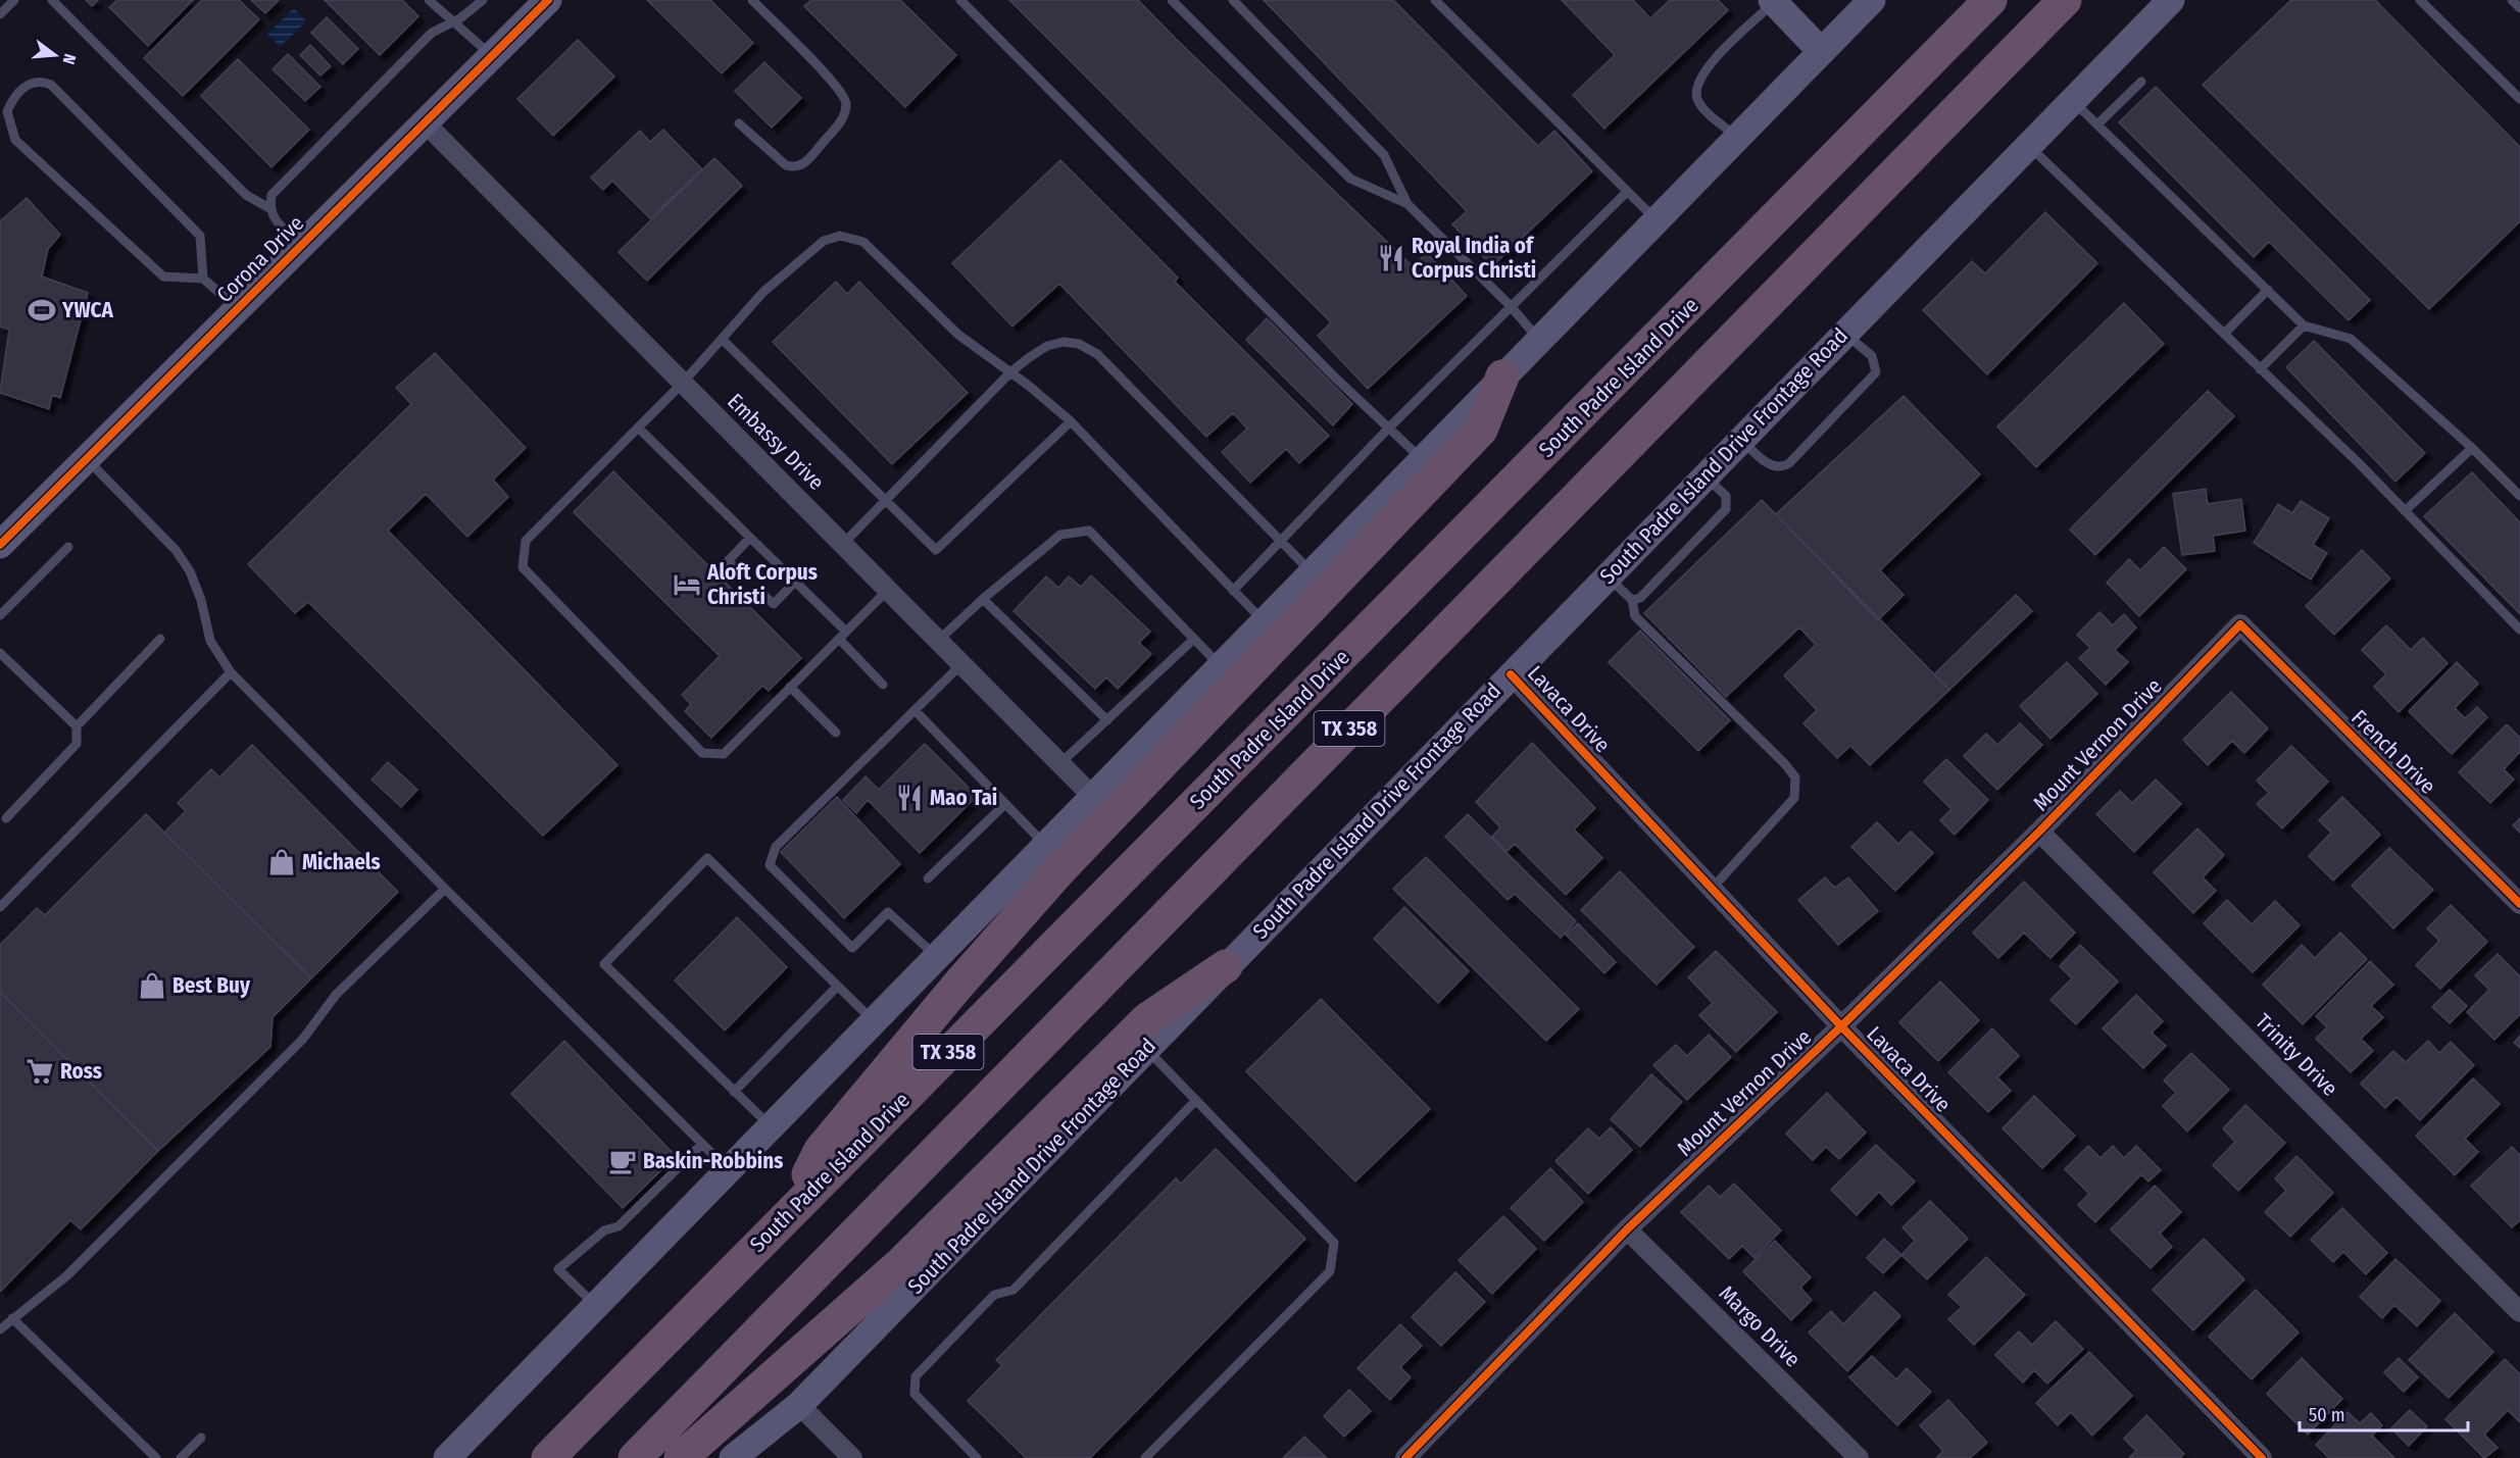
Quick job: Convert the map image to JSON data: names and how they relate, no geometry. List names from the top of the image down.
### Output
{
  "streets": {
    "highway": ["South Padre Island Drive", "TX 358"],
    "main road": ["Corona Drive", "South Padre Island Drive Frontage Road"],
    "street": [
      "Embassy Drive",
      "Lavaca Drive",
      "Mount Vernon Drive",
      "French Drive",
      "Trinity Drive",
      "Margo Drive"
    ]
  },
  "crossings": [
    ["Corona Drive", "Embassy Drive"],
    ["South Padre Island Drive Frontage Road", "Lavaca Drive"],
    ["Lavaca Drive", "Mount Vernon Drive"],
    ["Mount Vernon Drive", "French Drive"],
    ["Mount Vernon Drive", "Trinity Drive"],
    ["Mount Vernon Drive", "Margo Drive"]
  ],
  "places": {
    "restaurant": ["Royal India of Corpus Christi", "Mao Tai"],
    "sports": ["YWCA"],
    "hotel": ["Aloft Corpus Christi"],
    "shop": ["Michaels", "Best Buy"],
    "supermarket": ["Ross"],
    "cafe": ["Baskin-Robbins"]
  },
  "scale_bar": "50 m",
  "north": "right"
}
